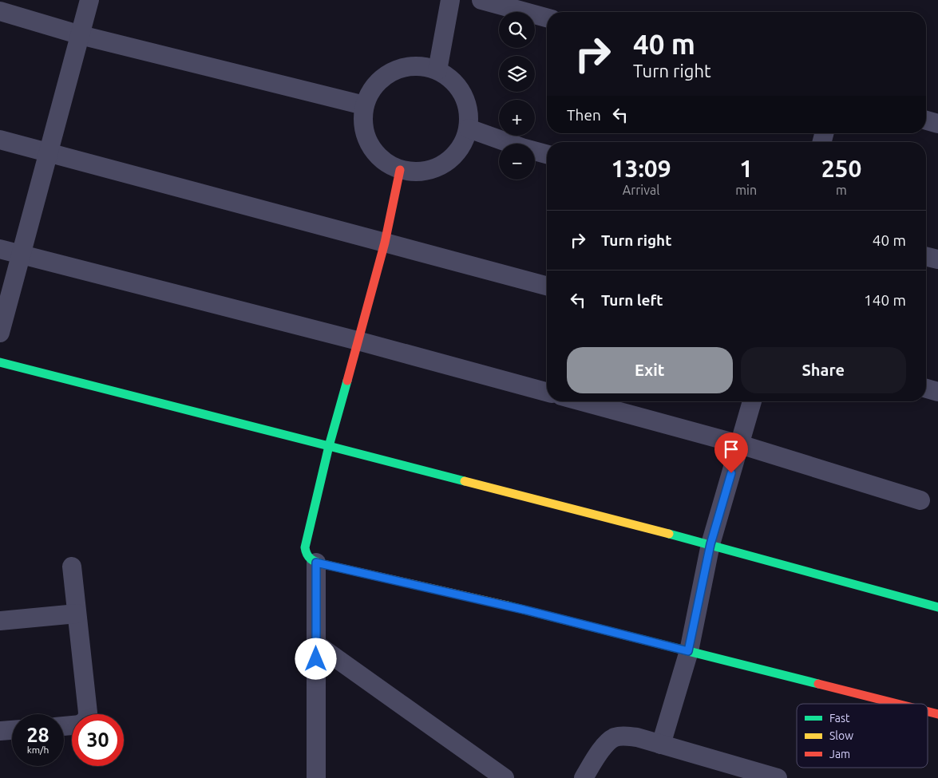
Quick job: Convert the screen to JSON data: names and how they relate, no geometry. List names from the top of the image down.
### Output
{
  "legend": ["Fast", "Slow", "Jam"],
  "page": {
    "map_buttons": ["+", "−"],
    "turn": ["40 m", "Turn right"],
    "then": "Then",
    "eta": [
      "13:09",
      "Arrival",
      "1",
      "min",
      "250",
      "m"
    ],
    "list": [
      {
        "name": "Turn right",
        "value": "40 m"
      },
      {
        "name": "Turn left",
        "value": "140 m"
      }
    ],
    "buttons": ["Exit", "Share"],
    "speed": "28 km/h",
    "limit": "30"
  }
}
